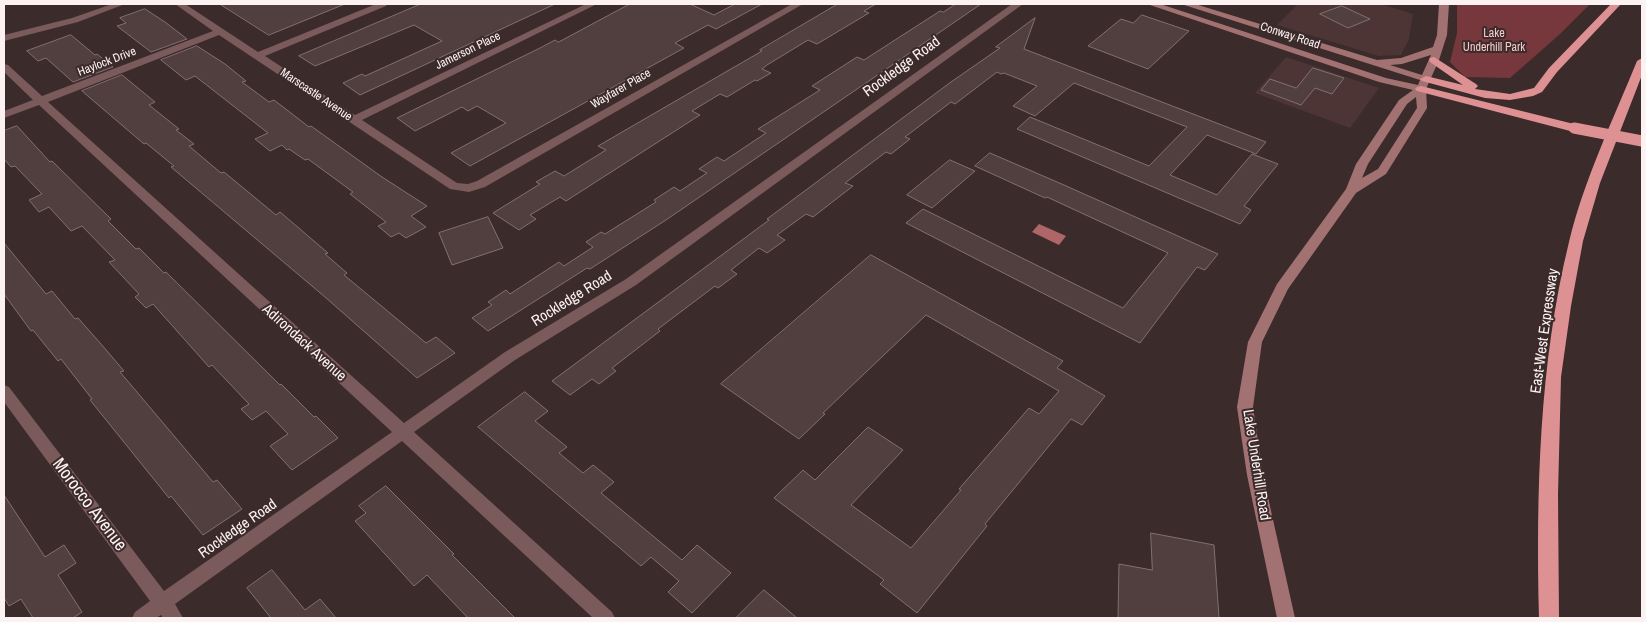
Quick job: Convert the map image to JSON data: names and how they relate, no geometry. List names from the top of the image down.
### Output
{
  "streets": {
    "highway": ["East-West Expressway"],
    "main road": ["Conway Road", "Lake Underhill Road"],
    "street": [
      "Jamerson Place",
      "Haylock Drive",
      "Rockledge Road",
      "Wayfarer Place",
      "Marscastle Avenue",
      "Adirondack Avenue",
      "Morocco Avenue"
    ]
  },
  "crossings": [
    ["Conway Road", "Lake Underhill Road"],
    ["Jamerson Place", "Marscastle Avenue"],
    ["Haylock Drive", "Marscastle Avenue"],
    ["Haylock Drive", "Adirondack Avenue"],
    ["Rockledge Road", "Adirondack Avenue"],
    ["Rockledge Road", "Morocco Avenue"],
    ["Wayfarer Place", "Marscastle Avenue"]
  ],
  "parks": ["Lake Underhill Park"]
}
